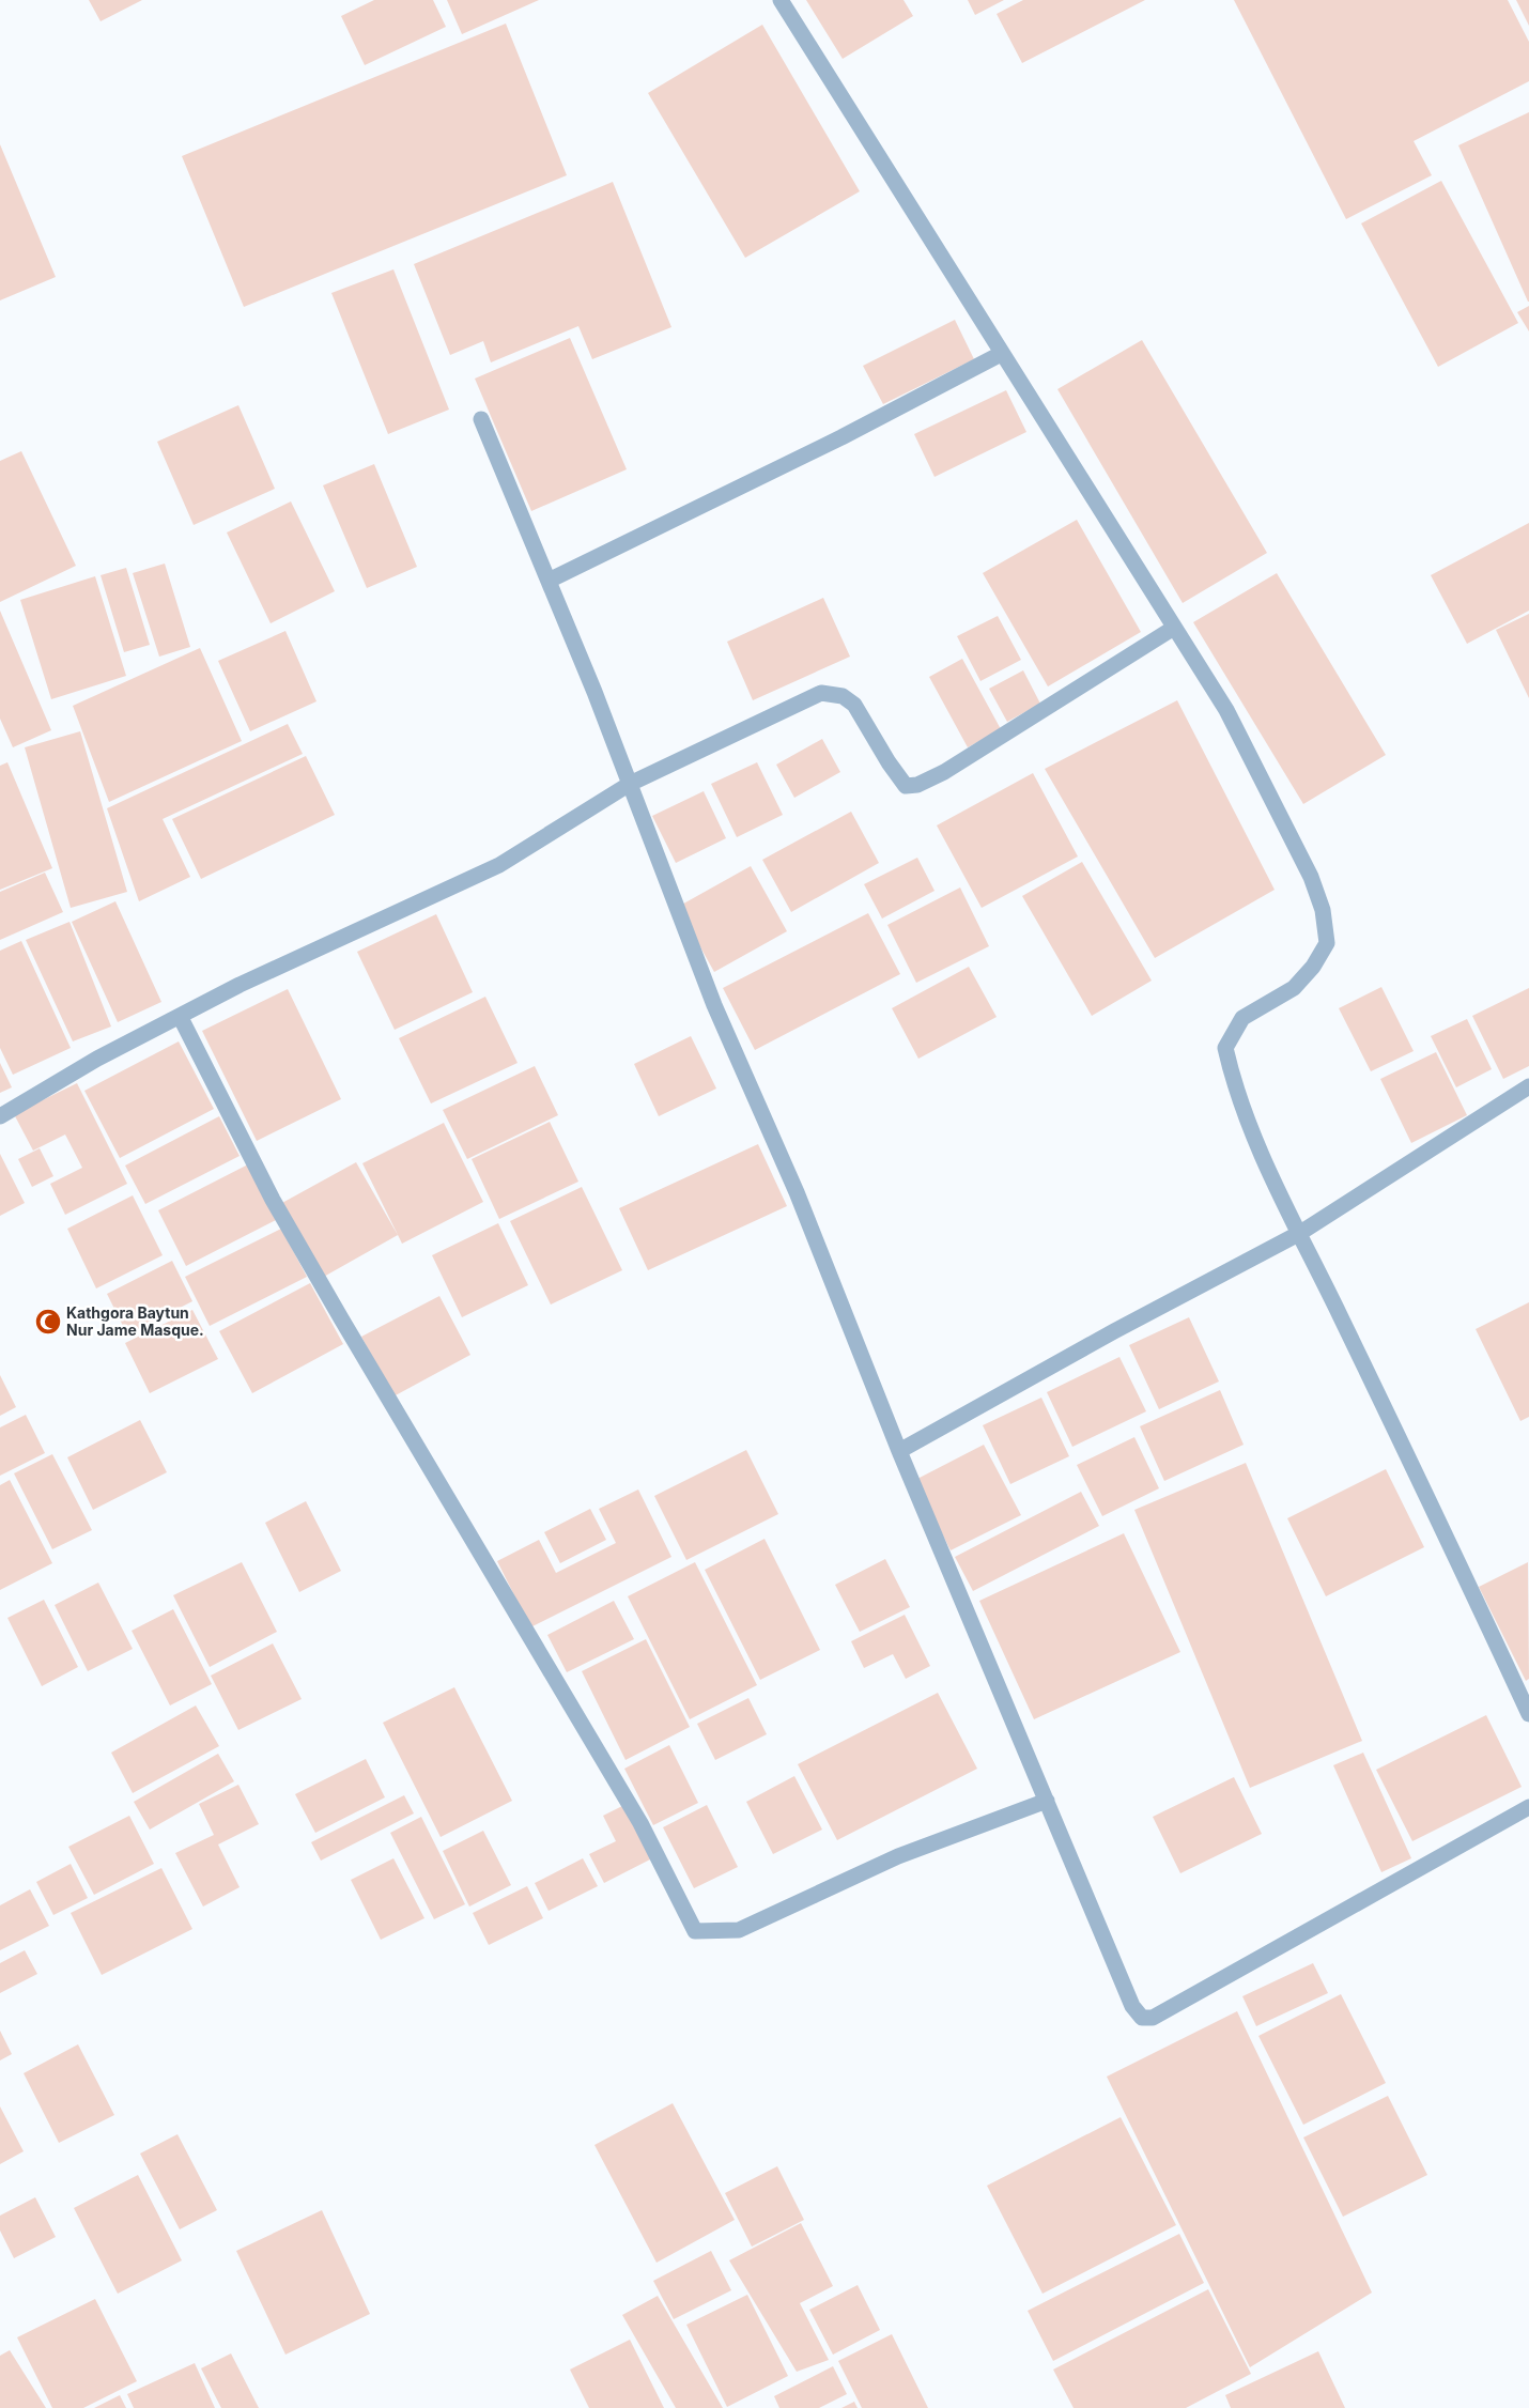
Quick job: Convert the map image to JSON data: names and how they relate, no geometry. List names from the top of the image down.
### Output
{
  "places": {
    "mosque": ["Kathgora Baytun Nur Jame Masque."]
  }
}
